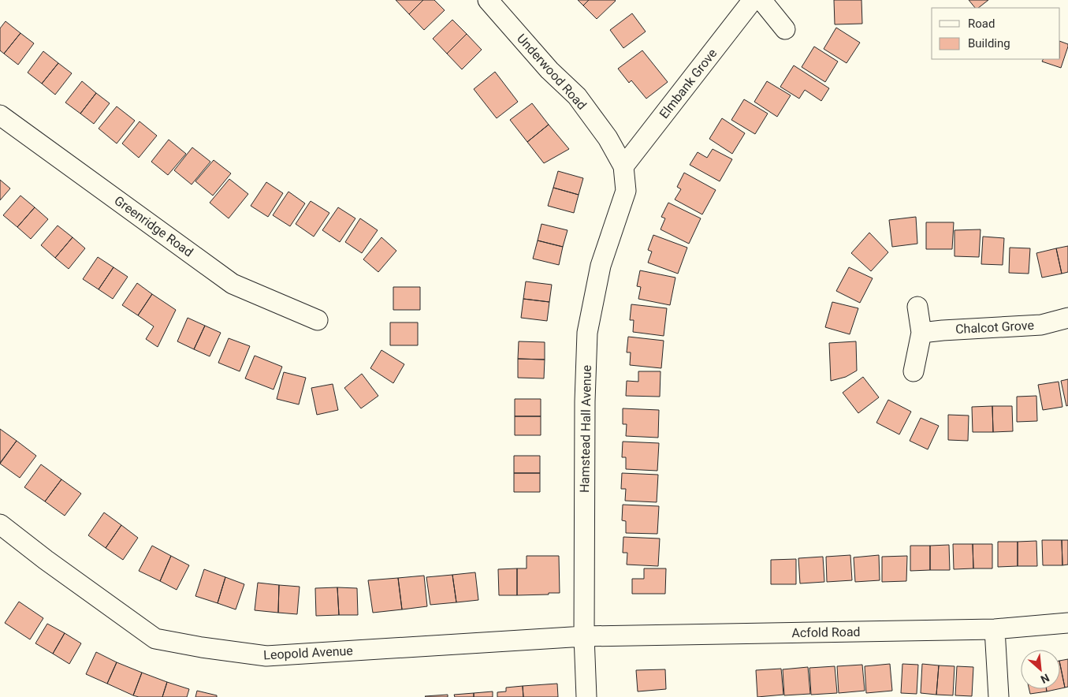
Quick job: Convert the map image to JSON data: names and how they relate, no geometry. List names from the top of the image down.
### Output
{
  "streets": {
    "street": [
      "Underwood Road",
      "Elmbank Grove",
      "Greenridge Road",
      "Chalcot Grove",
      "Hamstead Hall Avenue",
      "Acfold Road",
      "Leopold Avenue"
    ]
  },
  "crossings": [
    ["Underwood Road", "Elmbank Grove"],
    ["Underwood Road", "Hamstead Hall Avenue"],
    ["Elmbank Grove", "Hamstead Hall Avenue"],
    ["Hamstead Hall Avenue", "Acfold Road"],
    ["Hamstead Hall Avenue", "Leopold Avenue"],
    ["Acfold Road", "Leopold Avenue"]
  ],
  "legend": ["Road", "Building"],
  "north": "bottom right"
}
